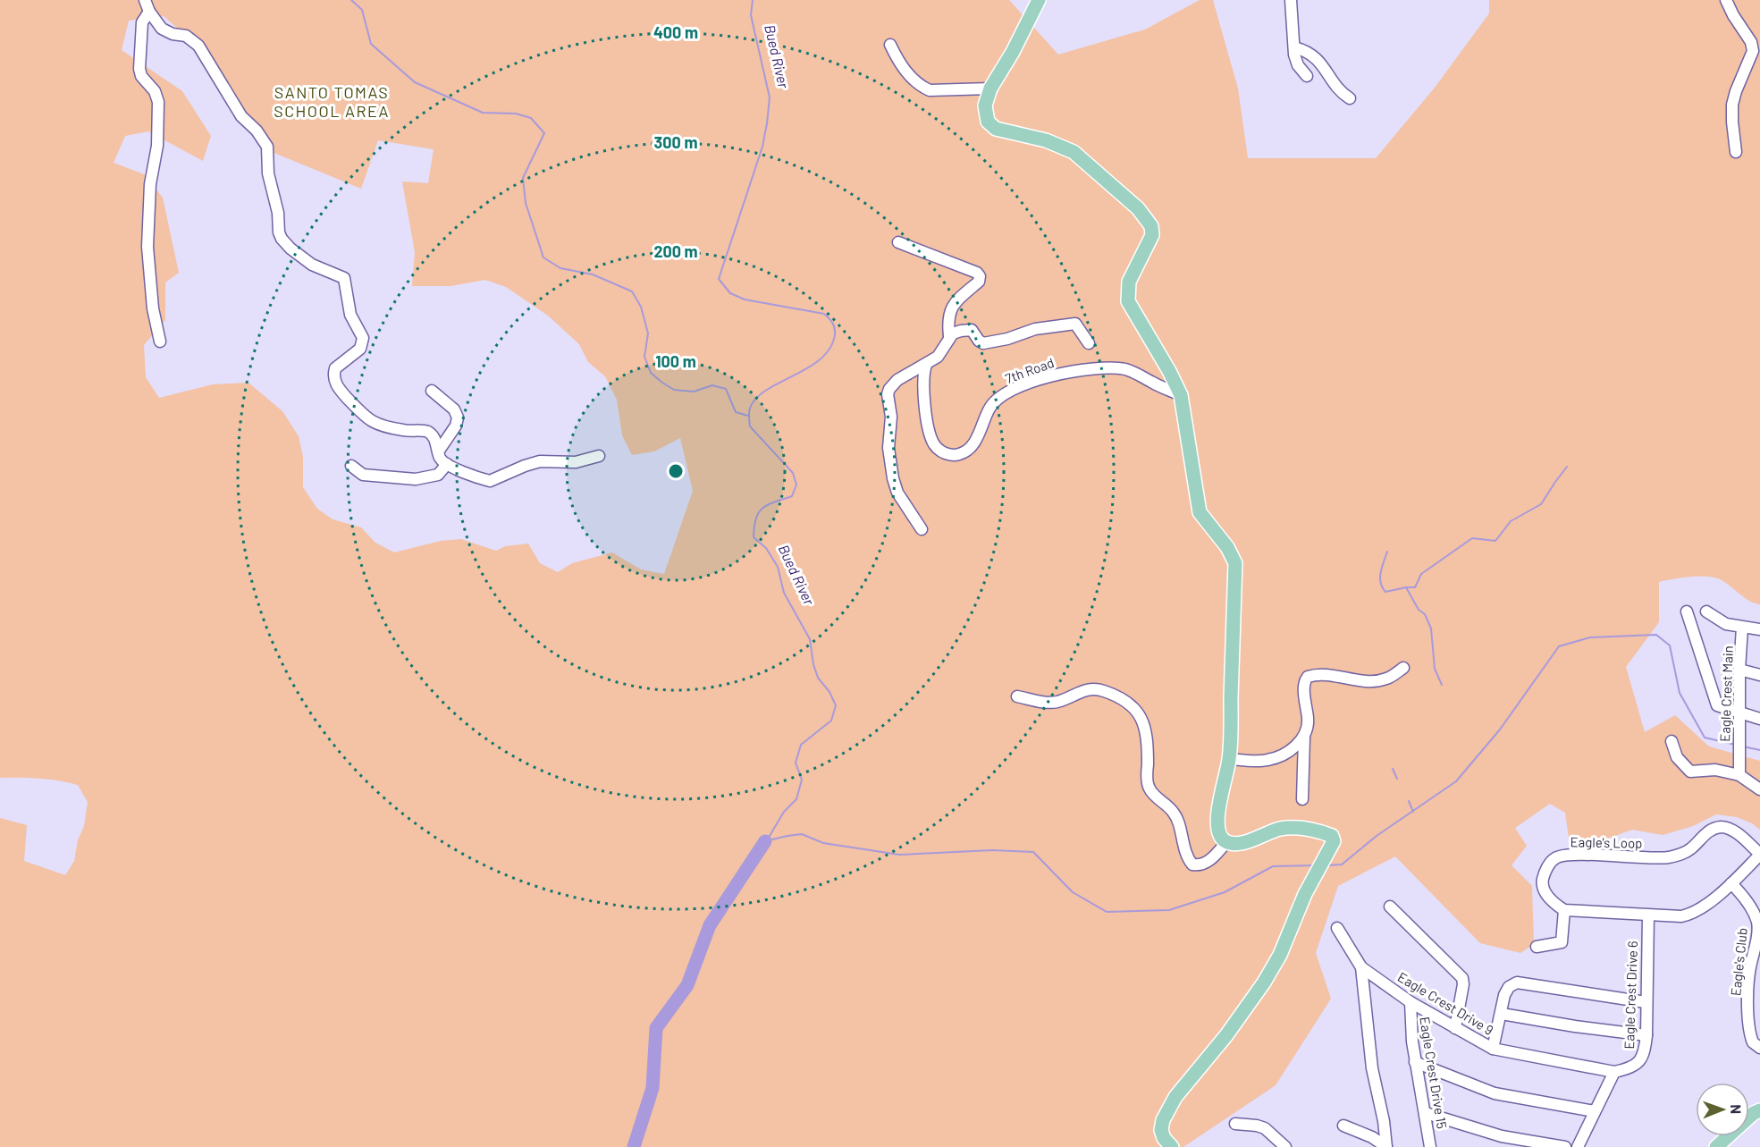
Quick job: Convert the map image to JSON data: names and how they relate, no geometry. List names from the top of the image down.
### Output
{
  "streets": {
    "street": [
      "7th Road",
      "Eagle Crest Main",
      "Eagle's Loop",
      "Eagle's Club",
      "Eagle Crest Drive 6",
      "Eagle Crest Drive 9",
      "Eagle Crest Drive 15"
    ]
  },
  "crossings": [
    ["Eagle's Loop", "Eagle's Club"],
    ["Eagle's Loop", "Eagle Crest Drive 6"],
    ["Eagle Crest Drive 6", "Eagle Crest Drive 9"],
    ["Eagle Crest Drive 9", "Eagle Crest Drive 15"]
  ],
  "districts": ["SANTO TOMAS SCHOOL AREA"],
  "water": ["Bued River"],
  "north": "right",
  "rings": [
    "400 m",
    "300 m",
    "200 m",
    "100 m"
  ]
}
